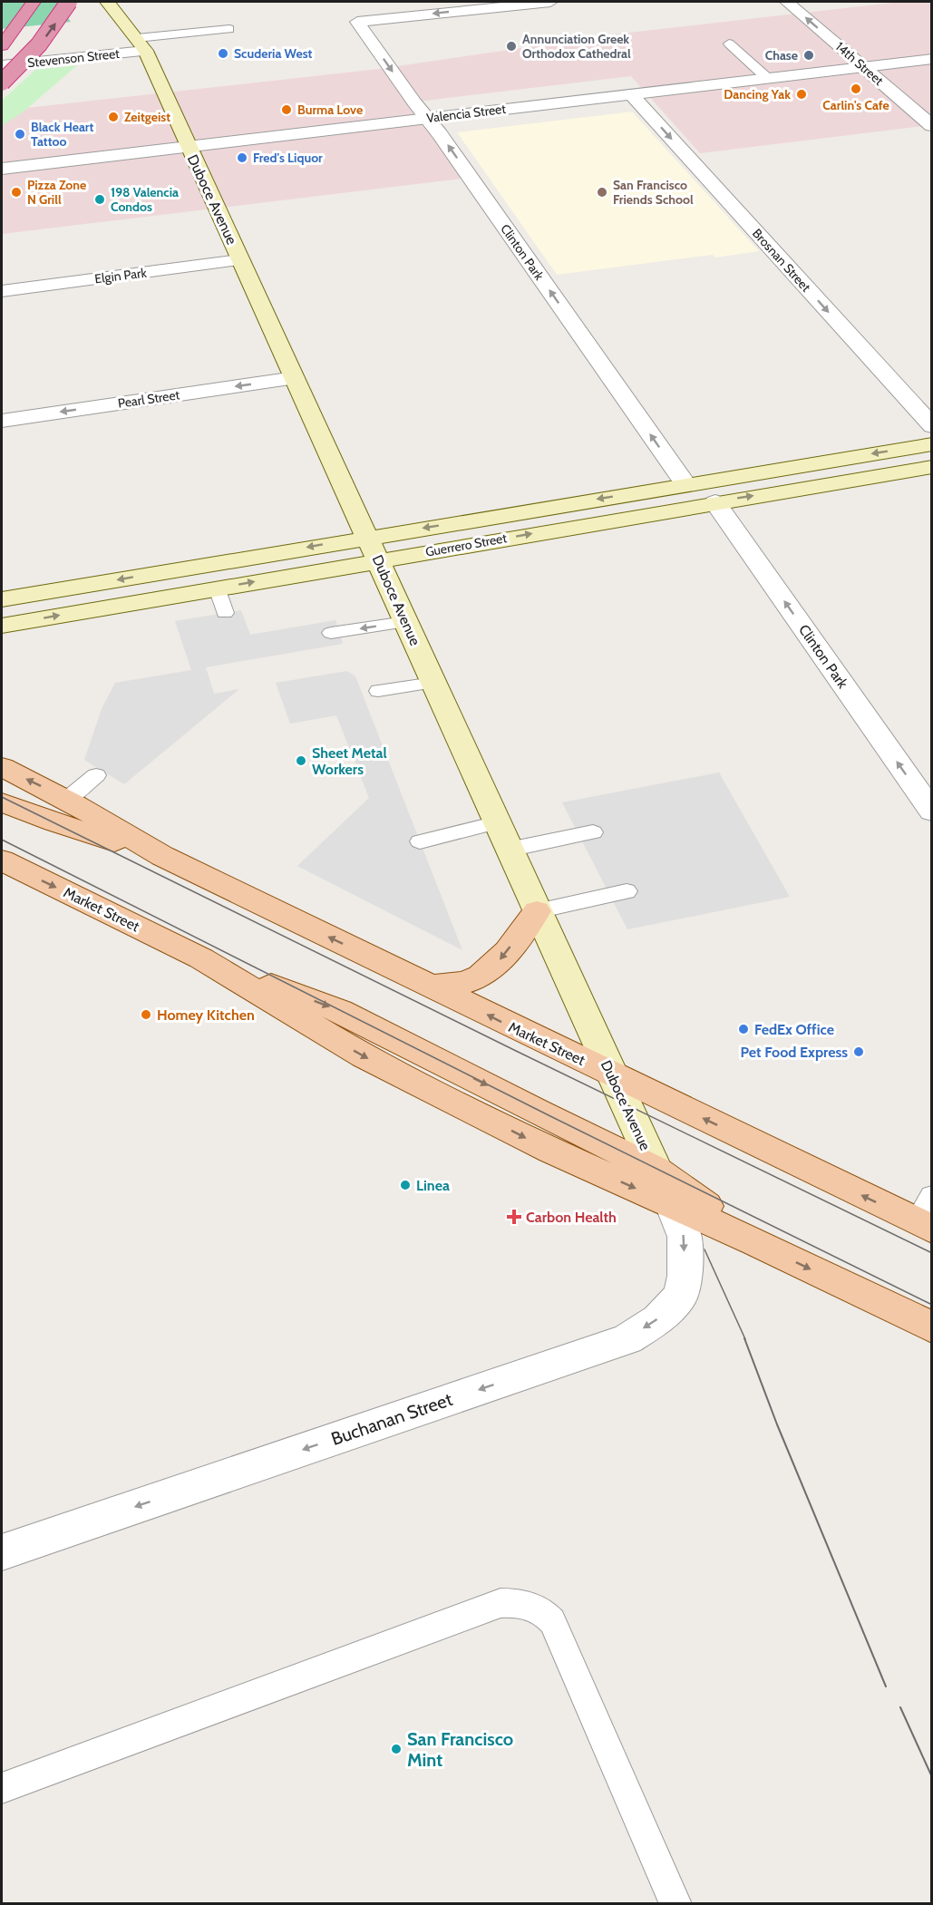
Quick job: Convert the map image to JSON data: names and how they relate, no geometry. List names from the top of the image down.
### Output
{
  "streets": {
    "main road": ["Duboce Avenue", "Guerrero Street", "Market Street"],
    "street": [
      "Stevenson Street",
      "14th Street",
      "Valencia Street",
      "Clinton Park",
      "Brosnan Street",
      "Elgin Park",
      "Pearl Street",
      "Buchanan Street"
    ]
  },
  "crossings": [
    ["Stevenson Street", "Duboce Avenue"],
    ["14th Street", "Valencia Street"],
    ["Valencia Street", "Duboce Avenue"],
    ["Valencia Street", "Clinton Park"],
    ["Valencia Street", "Brosnan Street"],
    ["Duboce Avenue", "Elgin Park"],
    ["Duboce Avenue", "Pearl Street"],
    ["Duboce Avenue", "Guerrero Street"],
    ["Duboce Avenue", "Market Street"],
    ["Duboce Avenue", "Buchanan Street"],
    ["Clinton Park", "Guerrero Street"],
    ["Market Street", "Buchanan Street"]
  ],
  "one_way": [
    "14th Street",
    "Brosnan Street",
    "Pearl Street",
    "Buchanan Street"
  ],
  "places": {
    "other": [
      "Annunciation Greek Orthodox Cathedral",
      "Scuderia West",
      "Chase",
      "Carlin's Cafe",
      "Dancing Yak",
      "Burma Love",
      "Zeitgeist",
      "Black Heart Tattoo",
      "Fred's Liquor",
      "Pizza Zone N Grill",
      "San Francisco Friends School",
      "198 Valencia Condos",
      "Sheet Metal Workers",
      "Homey Kitchen",
      "FedEx Office",
      "Pet Food Express",
      "Linea",
      "San Francisco Mint"
    ],
    "health": ["Carbon Health"]
  }
}
